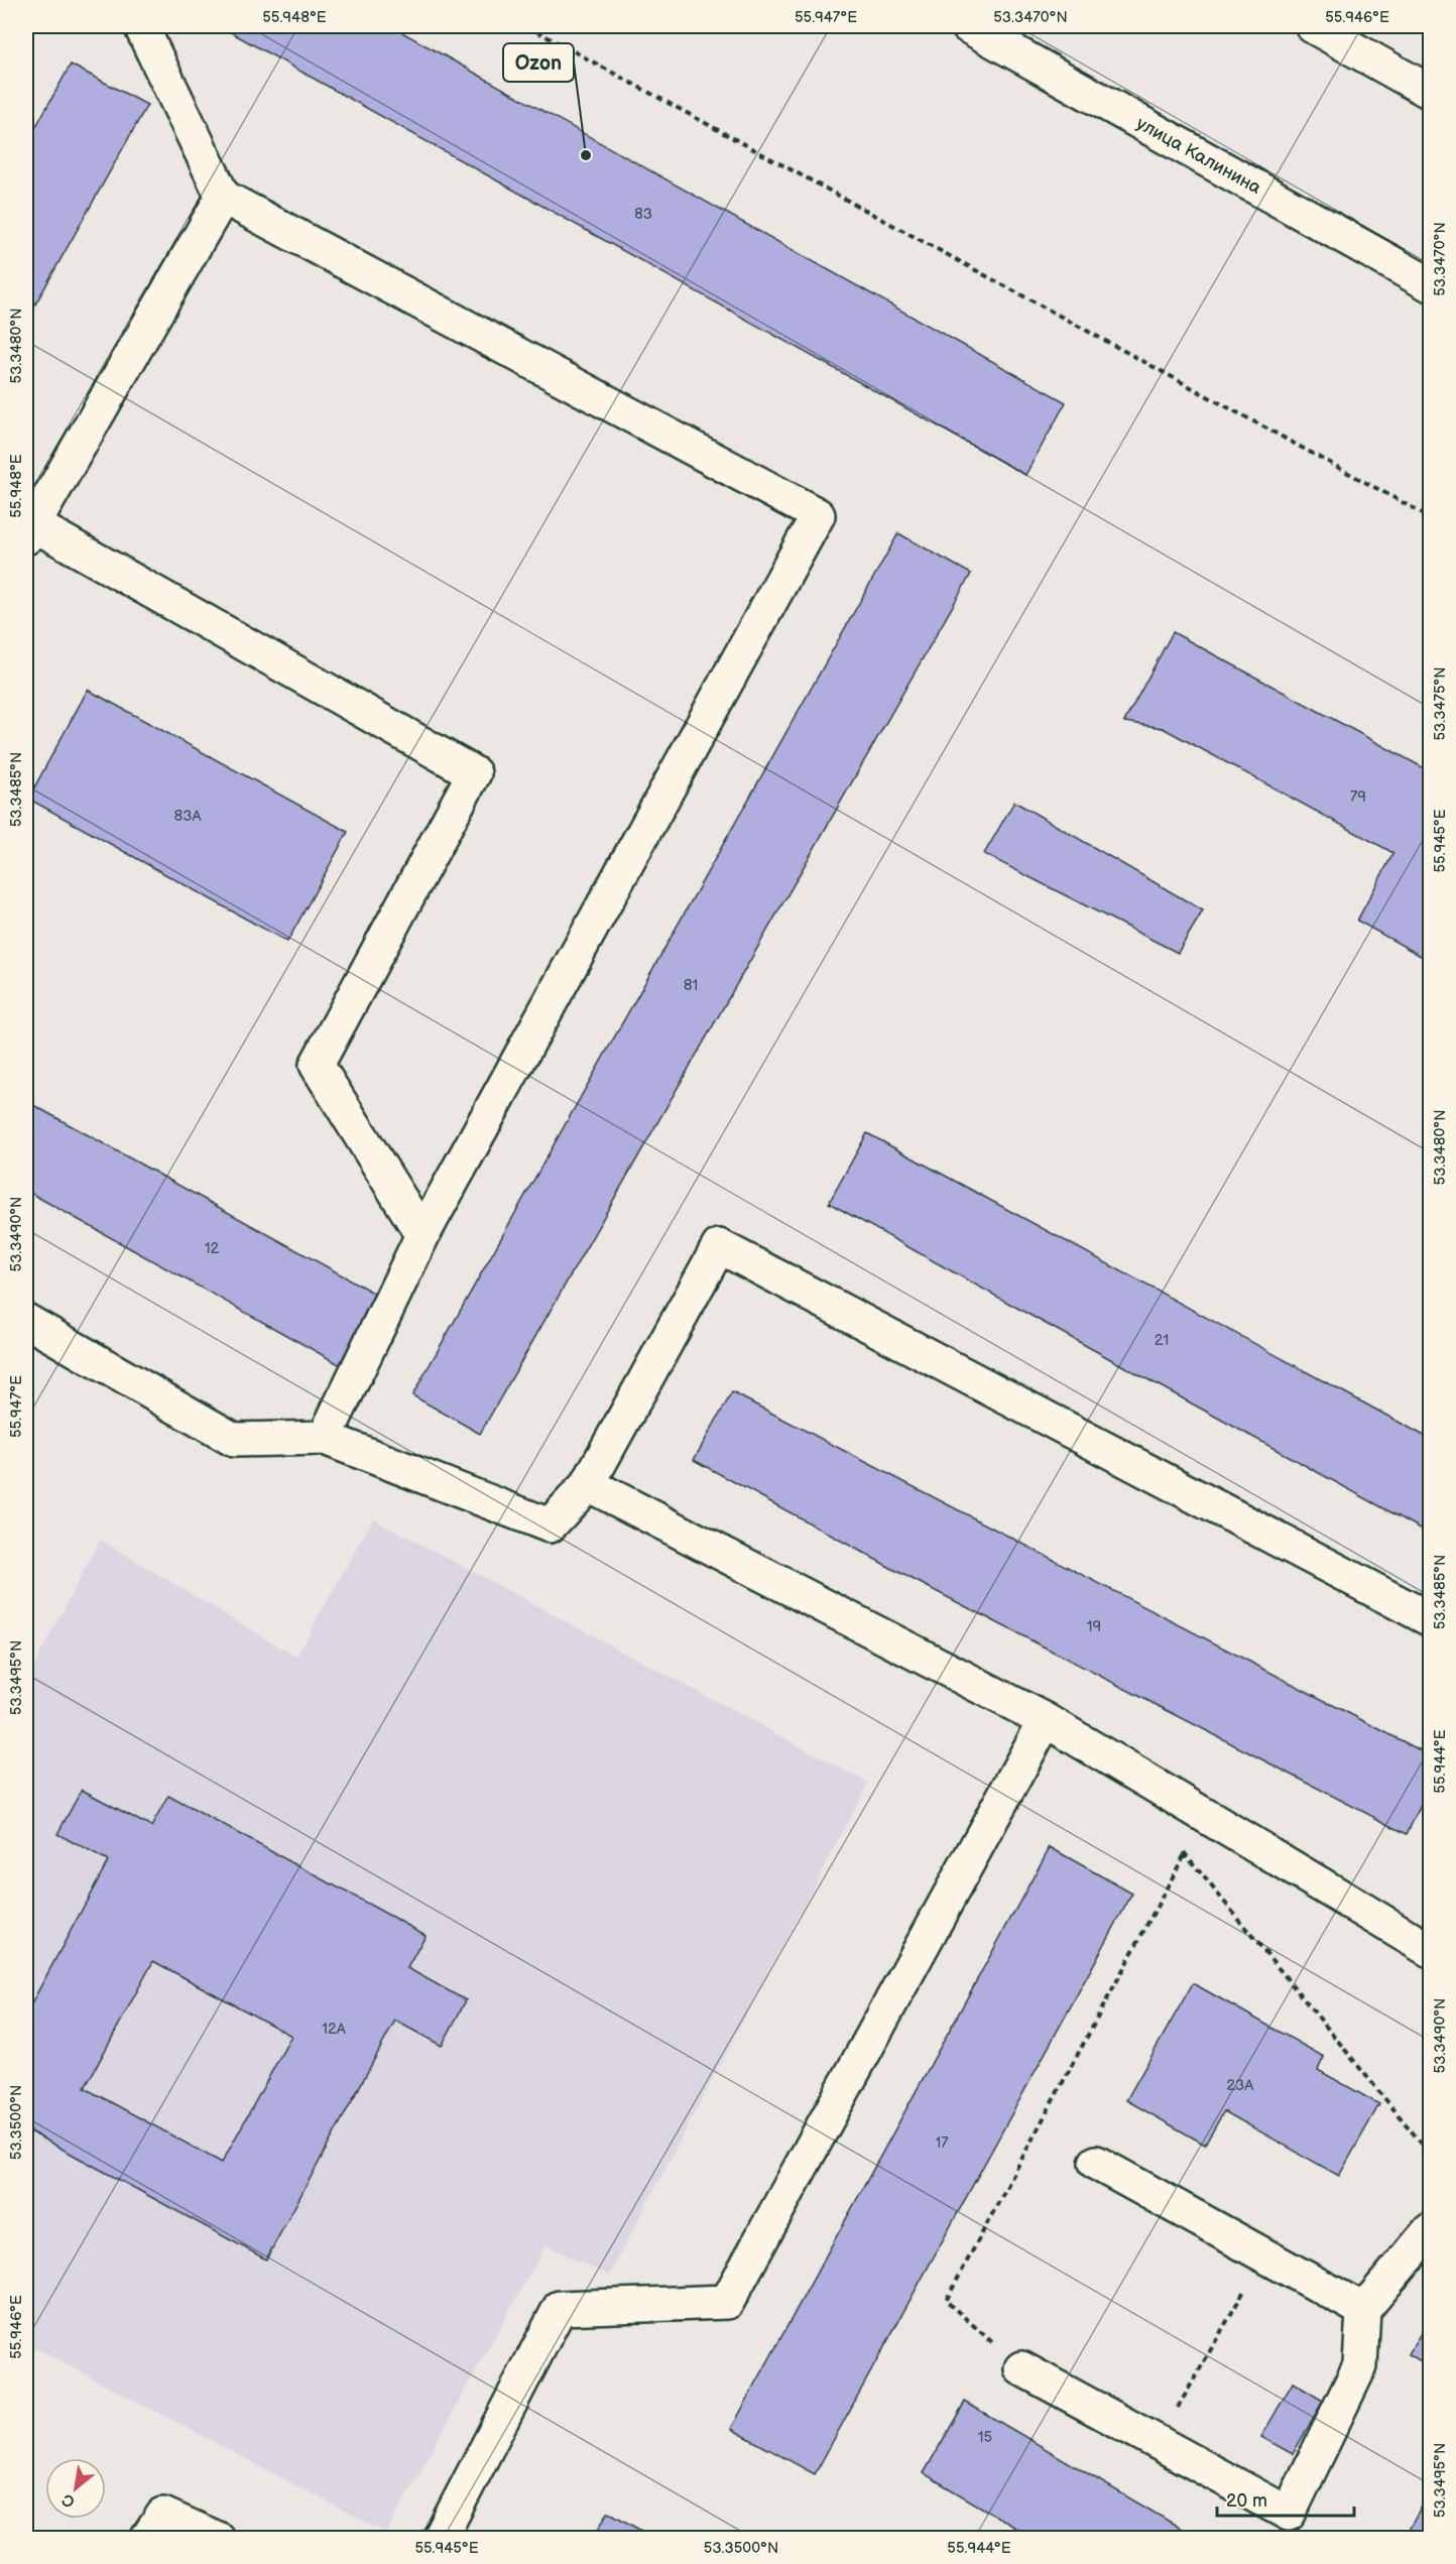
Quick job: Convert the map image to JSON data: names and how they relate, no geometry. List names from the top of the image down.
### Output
{
  "streets": {
    "street": ["улица Калинина"]
  },
  "places": ["Ozon"],
  "house_numbers": [
    "83",
    "79",
    "83А",
    "81",
    "12",
    "21",
    "19",
    "12А",
    "23А",
    "17",
    "15"
  ],
  "scale_bar": "20 m",
  "north": "bottom left",
  "coordinates": [
    "55.948°E",
    "55.947°E",
    "53.3470°N",
    "55.946°E",
    "53.3480°N",
    "53.3475°N",
    "53.3485°N",
    "55.945°E",
    "53.3490°N",
    "53.3495°N",
    "55.944°E",
    "53.3500°N"
  ]
}
